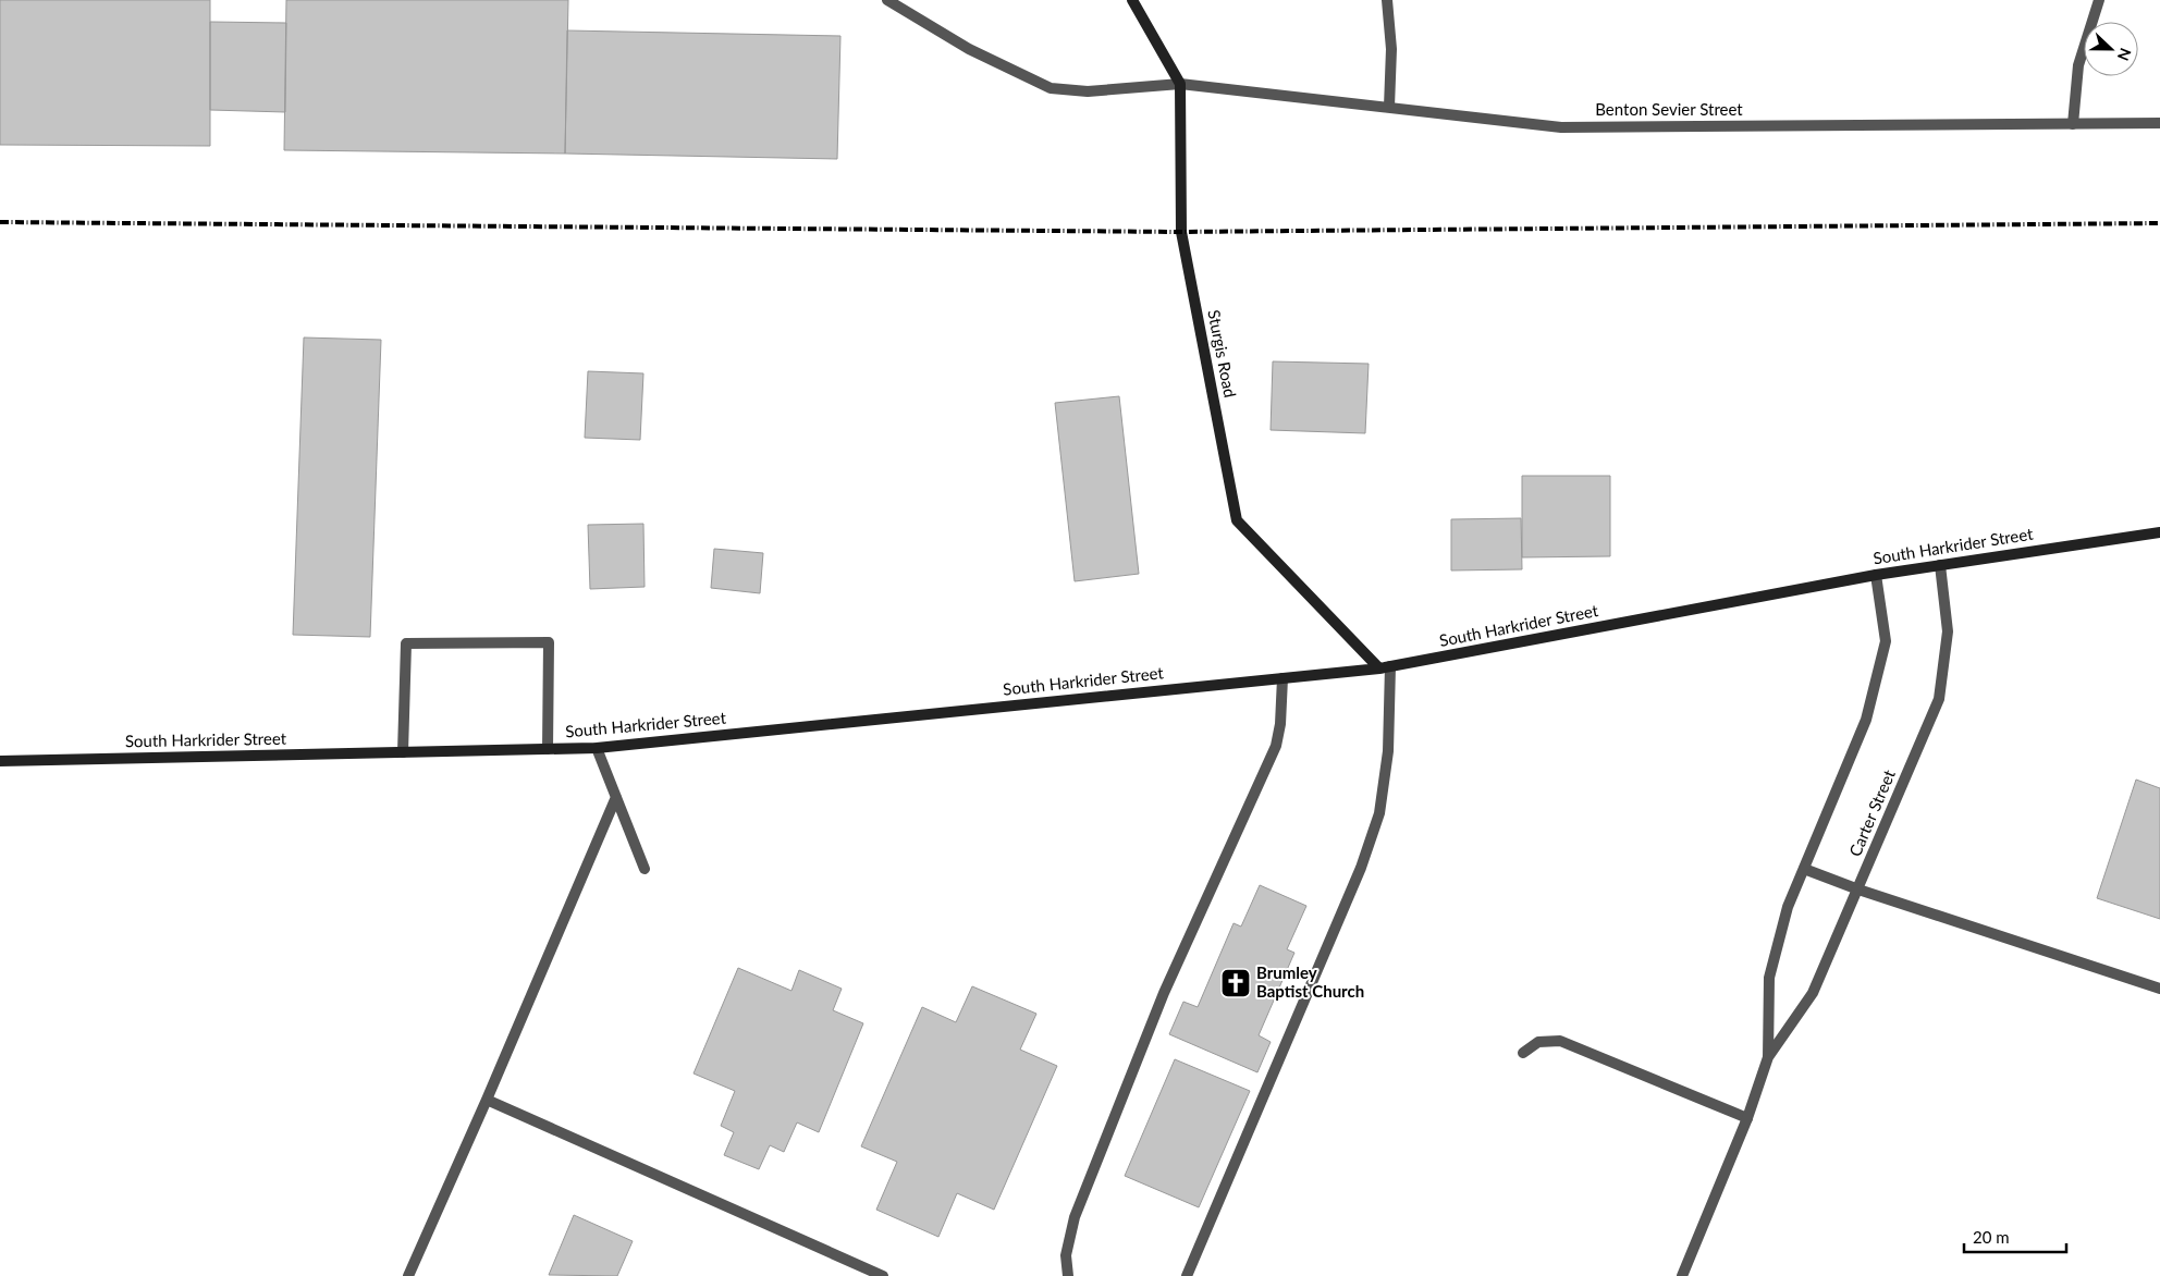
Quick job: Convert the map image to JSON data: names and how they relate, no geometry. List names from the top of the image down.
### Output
{
  "streets": {
    "main road": ["Sturgis Road", "South Harkrider Street"],
    "street": ["Benton Sevier Street", "Carter Street"]
  },
  "crossings": [
    ["Benton Sevier Street", "Sturgis Road"],
    ["Sturgis Road", "South Harkrider Street"],
    ["South Harkrider Street", "Carter Street"]
  ],
  "places": {
    "church": ["Brumley Baptist Church"]
  },
  "scale_bar": "20 m",
  "north": "right"
}
